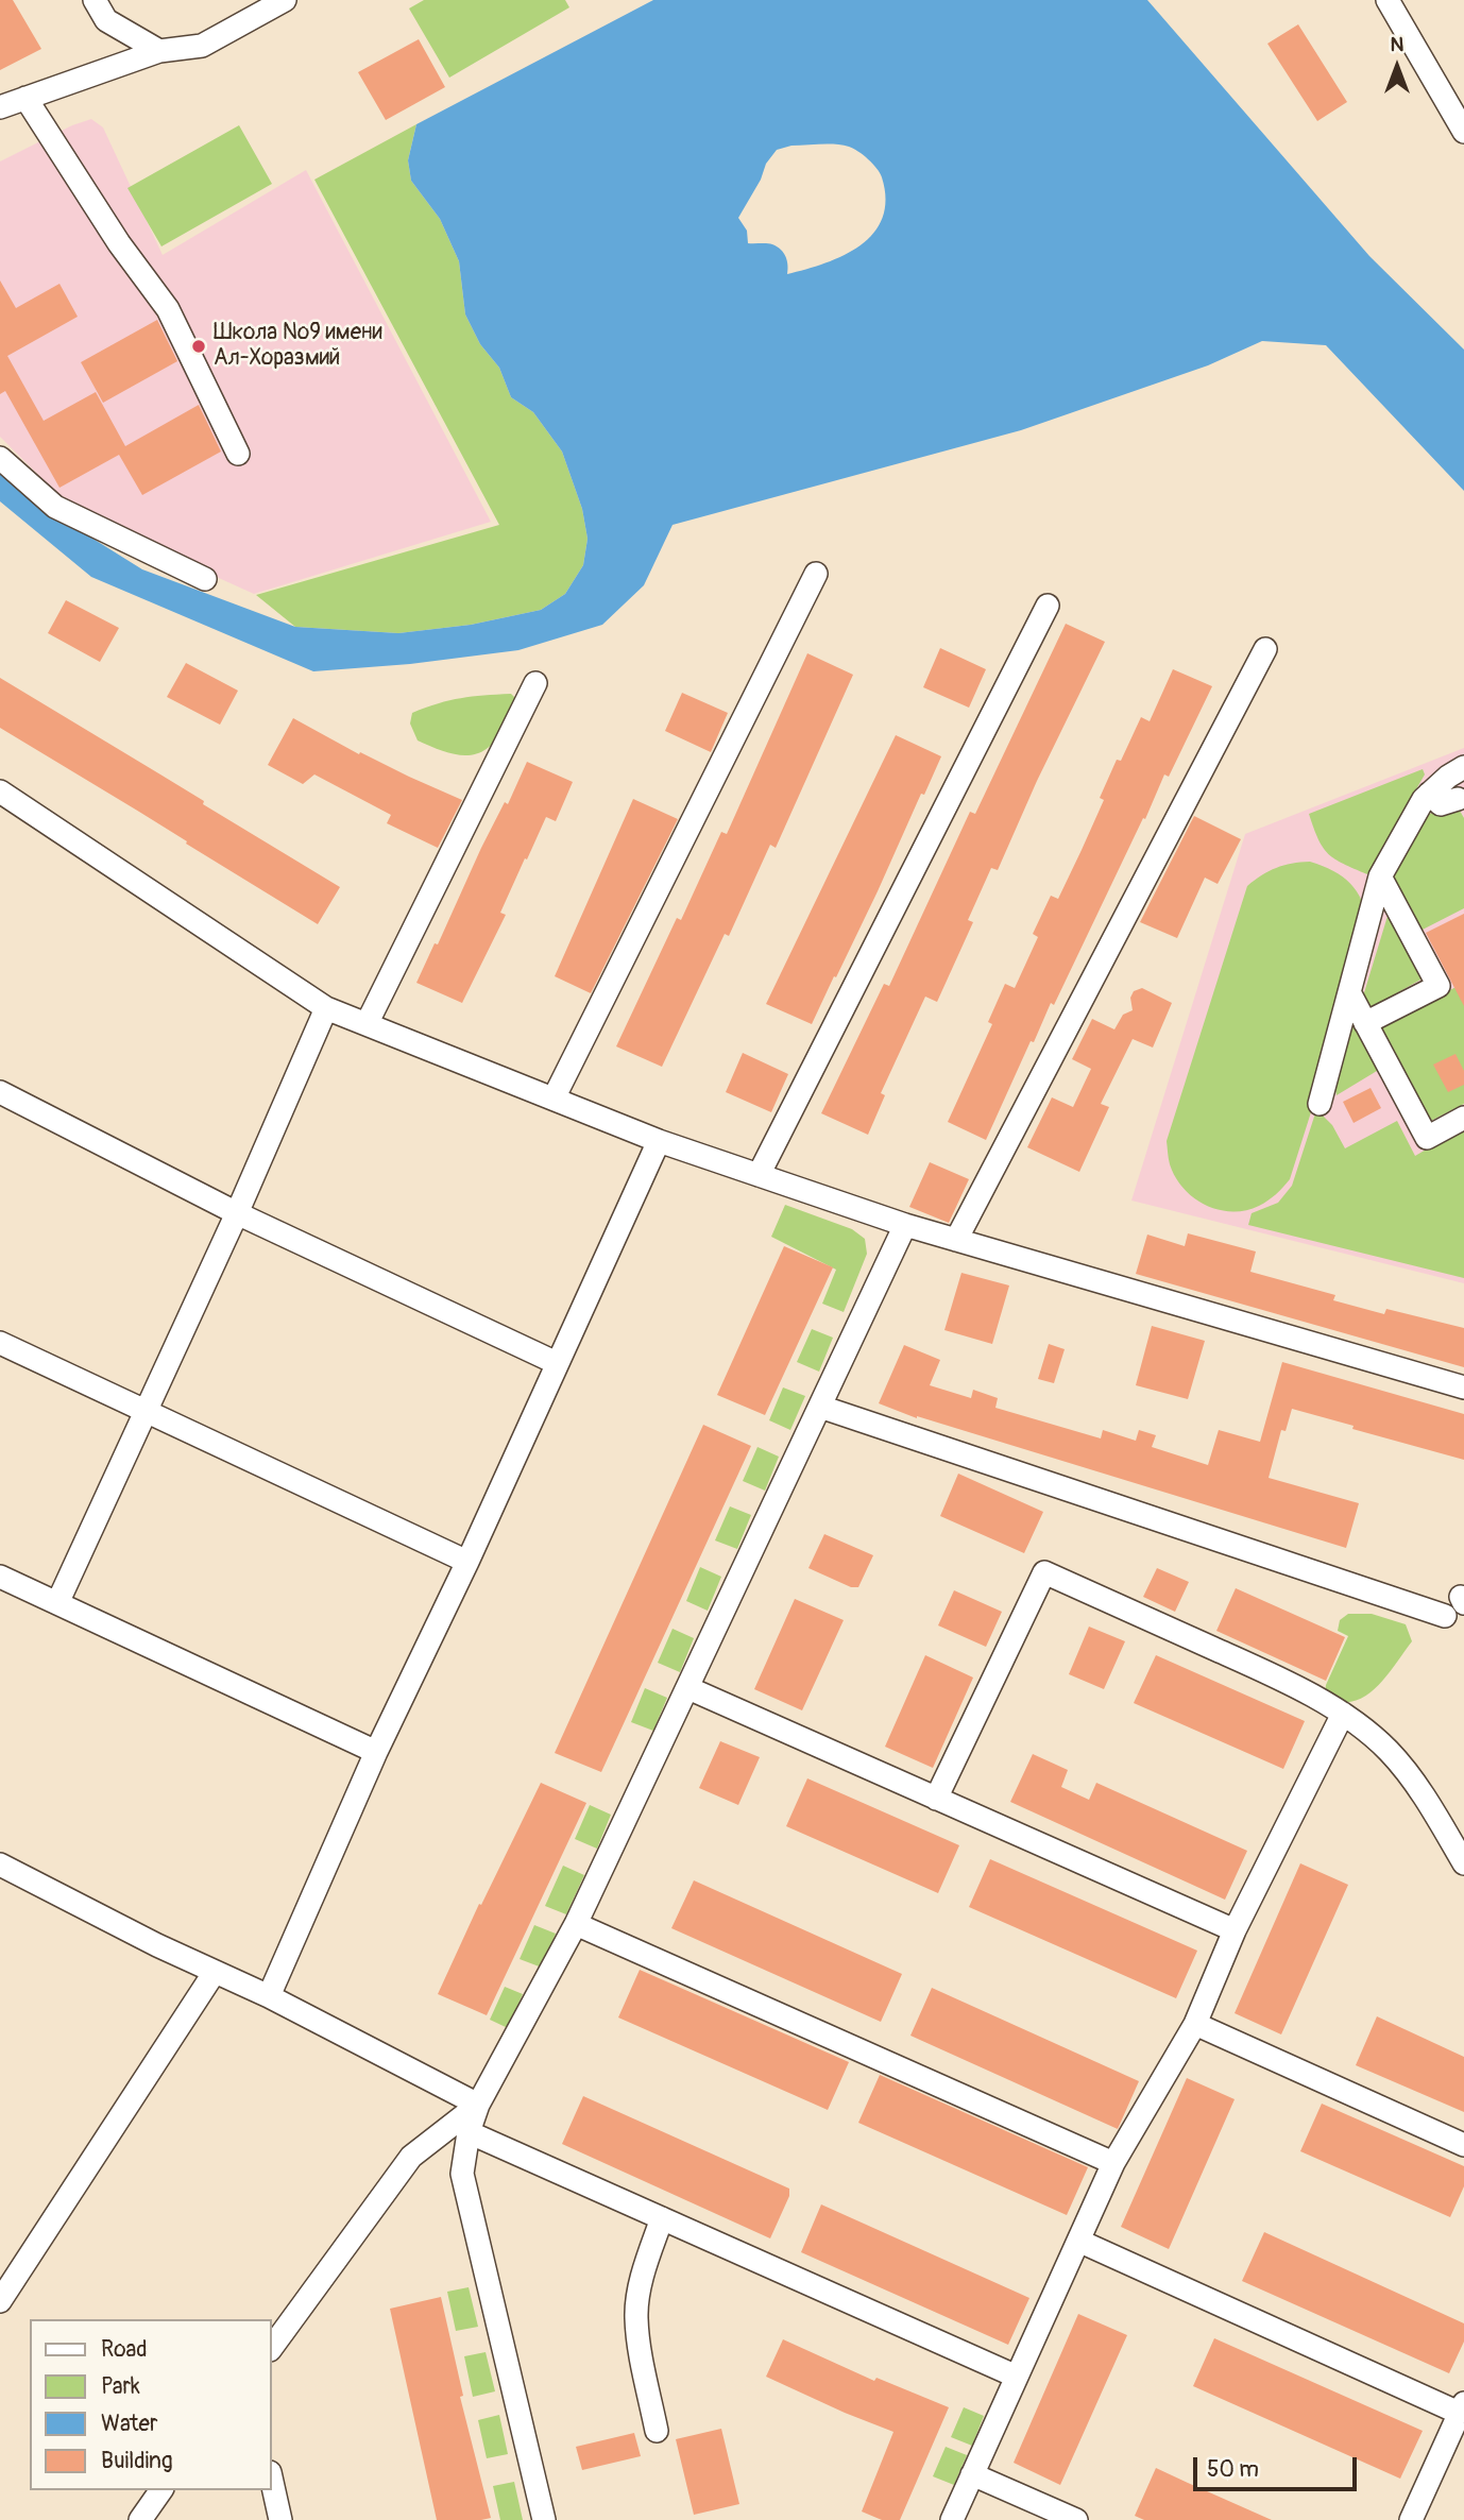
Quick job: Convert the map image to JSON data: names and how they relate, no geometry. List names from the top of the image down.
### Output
{
  "places": ["Школа №9 имени Ал-Хоразмий"],
  "legend": [
    "Road",
    "Park",
    "Water",
    "Building"
  ],
  "scale_bar": "50 m",
  "north": "top"
}
